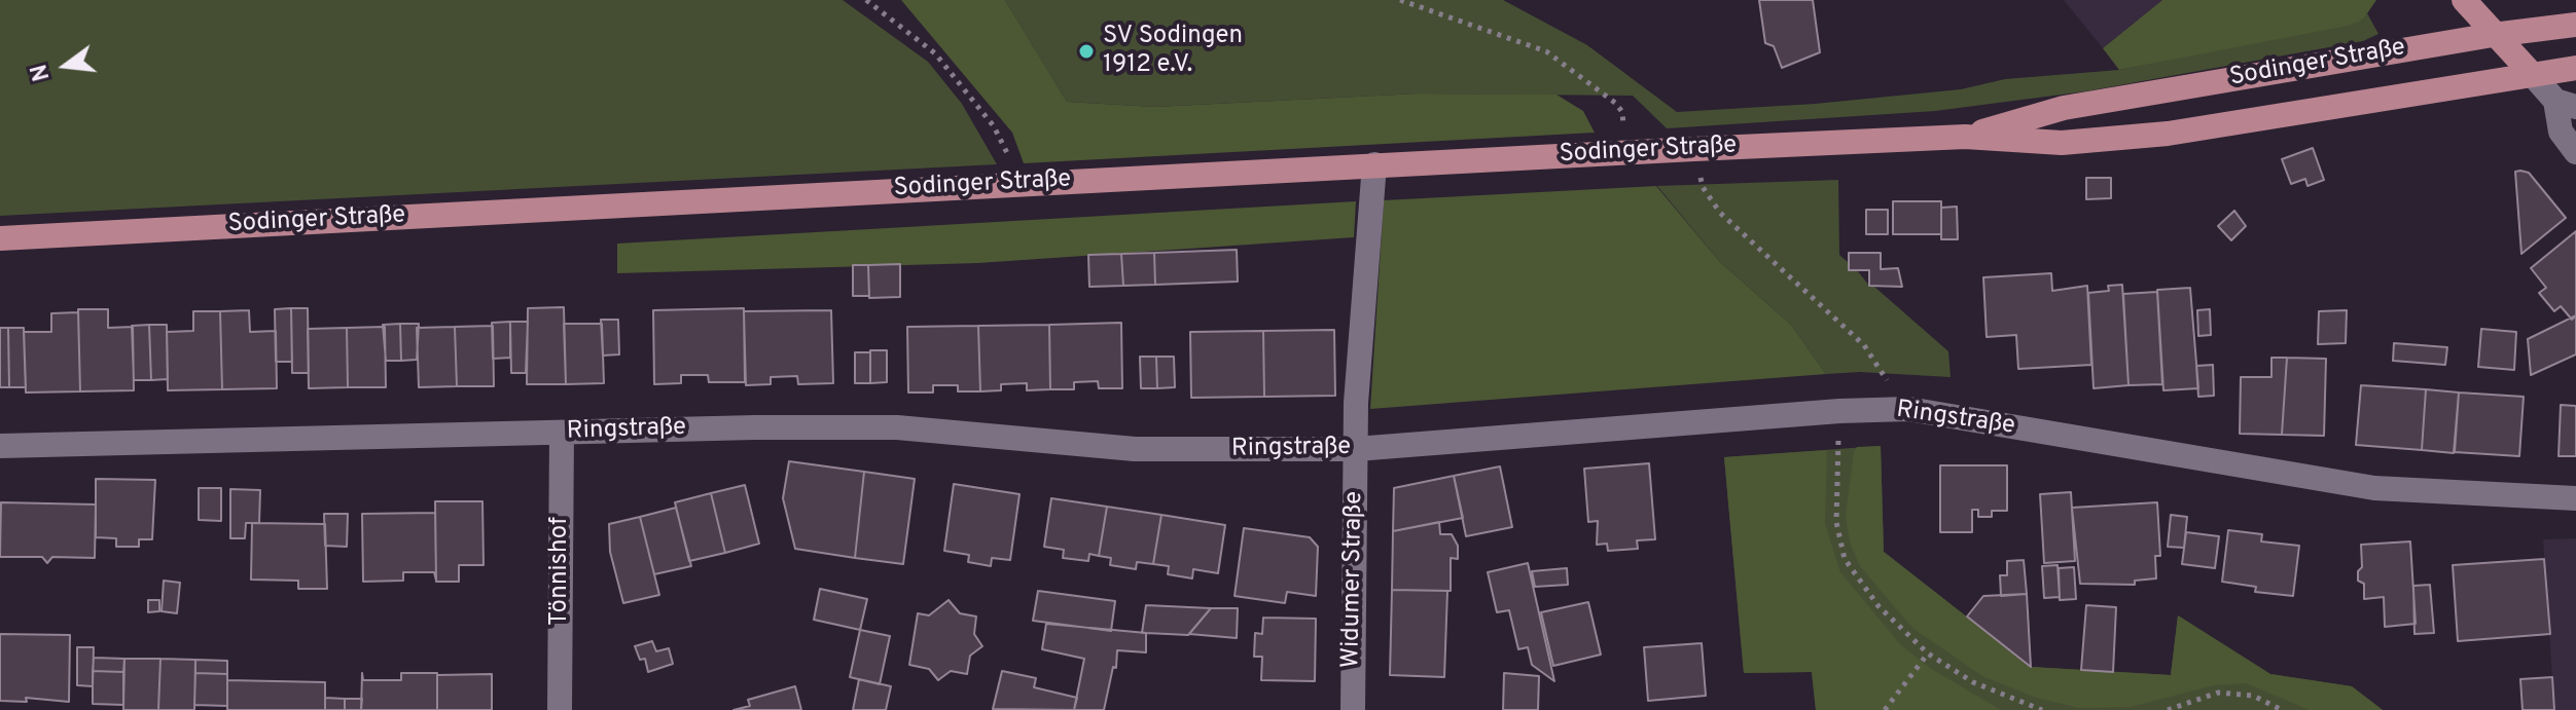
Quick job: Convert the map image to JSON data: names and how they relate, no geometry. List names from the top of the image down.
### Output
{
  "streets": {
    "main road": ["Sodinger Straße"],
    "street": ["Ringstraße", "Tönnishof", "Widumer Straße"]
  },
  "crossings": [
    ["Sodinger Straße", "Widumer Straße"],
    ["Ringstraße", "Tönnishof"],
    ["Ringstraße", "Widumer Straße"]
  ],
  "places": ["SV Sodingen 1912 e.V."],
  "north": "left"
}
